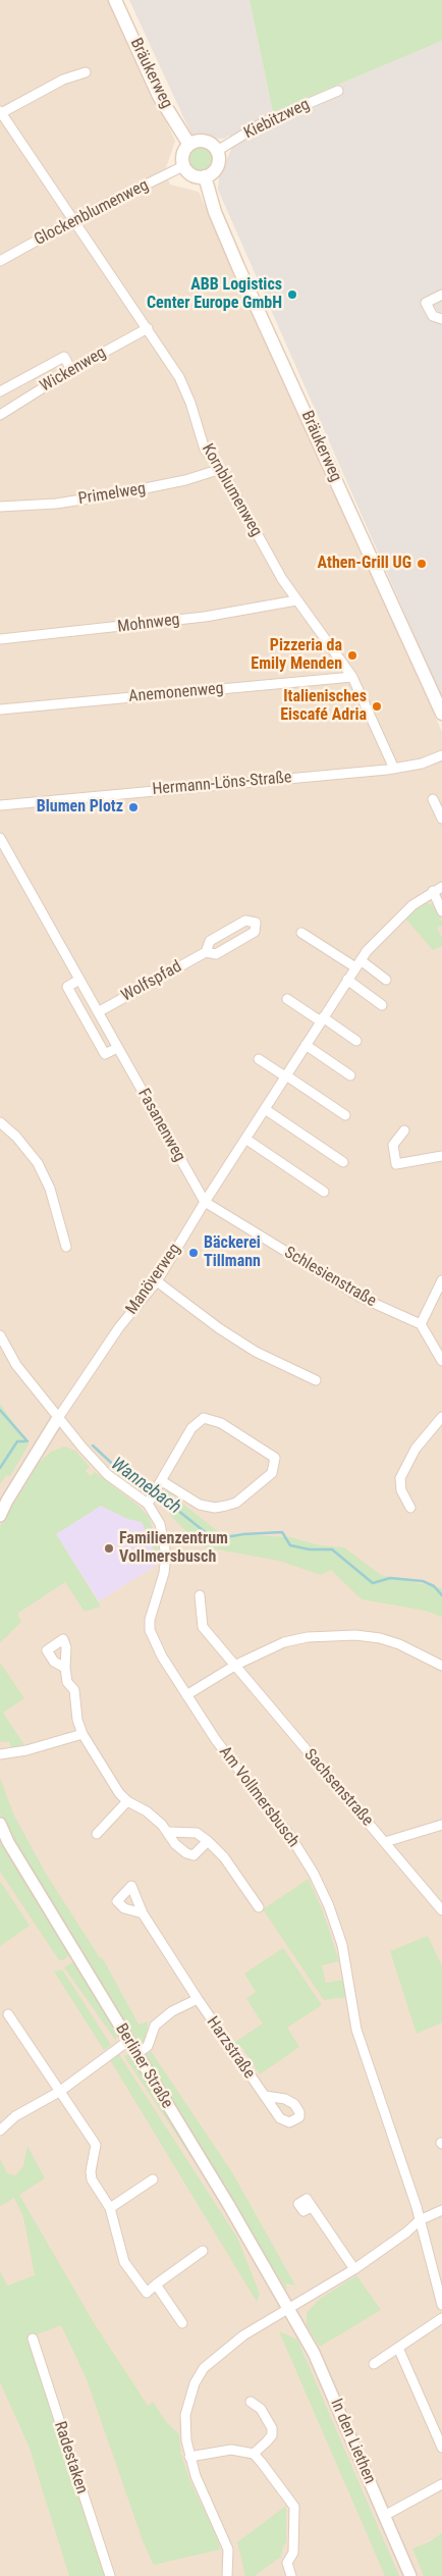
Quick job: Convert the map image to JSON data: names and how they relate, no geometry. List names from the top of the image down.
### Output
{
  "streets": {
    "main road": ["Bräukerweg"],
    "street": [
      "Kiebitzweg",
      "Glockenblumenweg",
      "Wickenweg",
      "Kornblumenweg",
      "Primelweg",
      "Mohnweg",
      "Anemonenweg",
      "Hermann-Löns-Straße",
      "Wolfspfad",
      "Fasanenweg",
      "Schlesienstraße",
      "Manöverweg",
      "Sachsenstraße",
      "Am Vollmersbusch",
      "Harzstraße",
      "Berliner Straße",
      "In den Liethen",
      "Radestaken"
    ]
  },
  "crossings": [
    ["Bräukerweg", "Kiebitzweg"],
    ["Bräukerweg", "Glockenblumenweg"],
    ["Kiebitzweg", "Glockenblumenweg"],
    ["Glockenblumenweg", "Kornblumenweg"],
    ["Wickenweg", "Kornblumenweg"],
    ["Kornblumenweg", "Primelweg"],
    ["Kornblumenweg", "Mohnweg"],
    ["Kornblumenweg", "Anemonenweg"],
    ["Kornblumenweg", "Hermann-Löns-Straße"],
    ["Wolfspfad", "Fasanenweg"],
    ["Fasanenweg", "Schlesienstraße"],
    ["Fasanenweg", "Manöverweg"],
    ["Schlesienstraße", "Manöverweg"],
    ["Manöverweg", "Am Vollmersbusch"],
    ["Harzstraße", "Berliner Straße"],
    ["Berliner Straße", "In den Liethen"]
  ],
  "water": ["Wannebach"],
  "places": [
    "ABB Logistics Center Europe GmbH",
    "Athen-Grill UG",
    "Pizzeria da Emily Menden",
    "Italienisches Eiscafé Adria",
    "Blumen Plotz",
    "Bäckerei Tillmann",
    "Familienzentrum Vollmersbusch"
  ]
}
